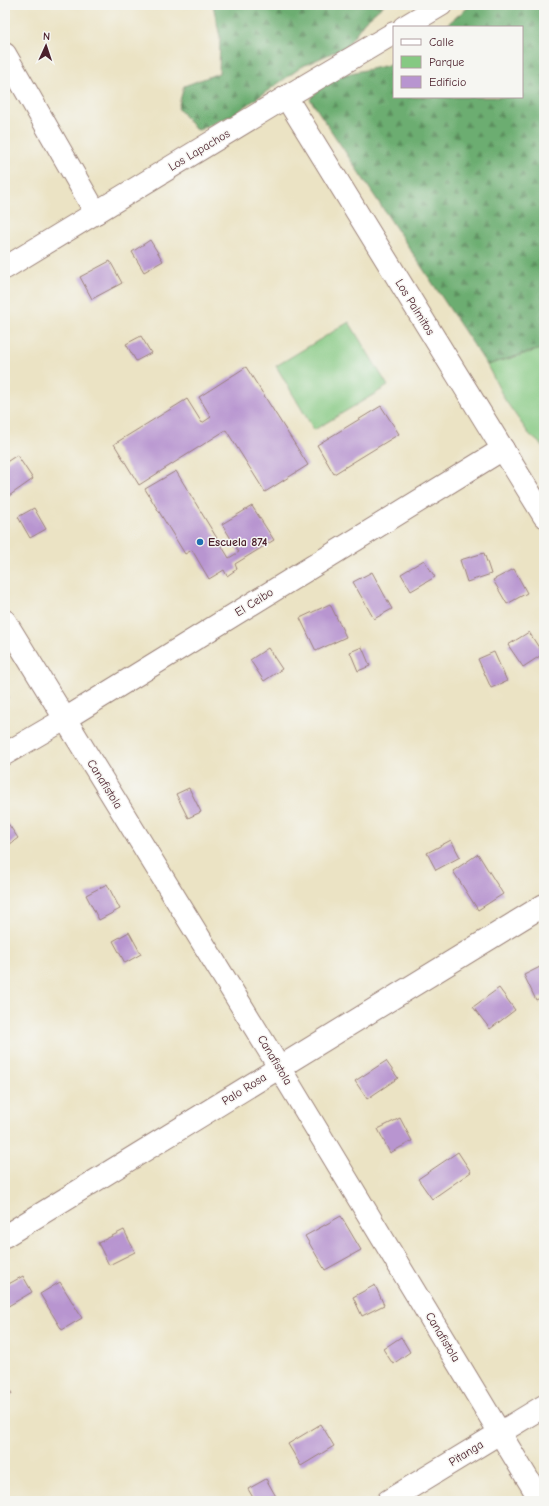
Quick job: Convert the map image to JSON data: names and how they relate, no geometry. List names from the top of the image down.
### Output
{
  "streets": {
    "street": [
      "Los Lapachos",
      "Los Palmitos",
      "El Ceibo",
      "Canafistola",
      "Palo Rosa",
      "Pitanga"
    ]
  },
  "crossings": [
    ["Los Lapachos", "Los Palmitos"],
    ["Los Palmitos", "El Ceibo"],
    ["El Ceibo", "Canafistola"],
    ["Canafistola", "Palo Rosa"],
    ["Canafistola", "Pitanga"]
  ],
  "places": ["Escuela 874"],
  "legend": ["Calle", "Parque", "Edificio"],
  "north": "top"
}
